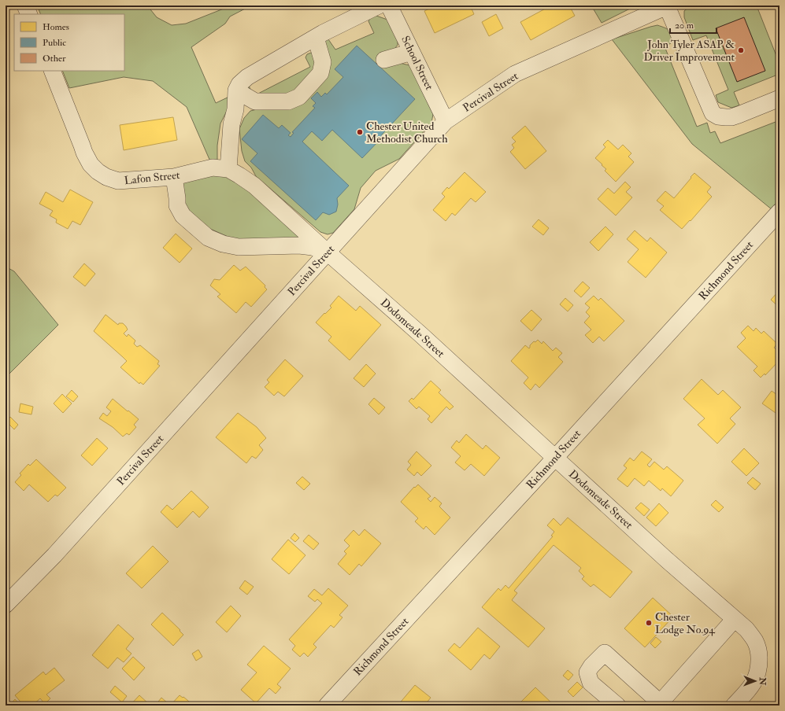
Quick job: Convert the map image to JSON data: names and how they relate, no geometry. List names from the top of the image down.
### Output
{
  "streets": {
    "street": [
      "School Street",
      "Percival Street",
      "Lafon Street",
      "Richmond Street",
      "Dodomeade Street"
    ]
  },
  "crossings": [
    ["School Street", "Percival Street"],
    ["Percival Street", "Lafon Street"],
    ["Percival Street", "Dodomeade Street"],
    ["Lafon Street", "Dodomeade Street"],
    ["Richmond Street", "Dodomeade Street"]
  ],
  "places": ["John Tyler ASAP & Driver Improvement", "Chester United Methodist Church", "Chester Lodge No.94"],
  "legend": ["Homes", "Public", "Other"],
  "scale_bar": "20 m",
  "north": "right"
}
